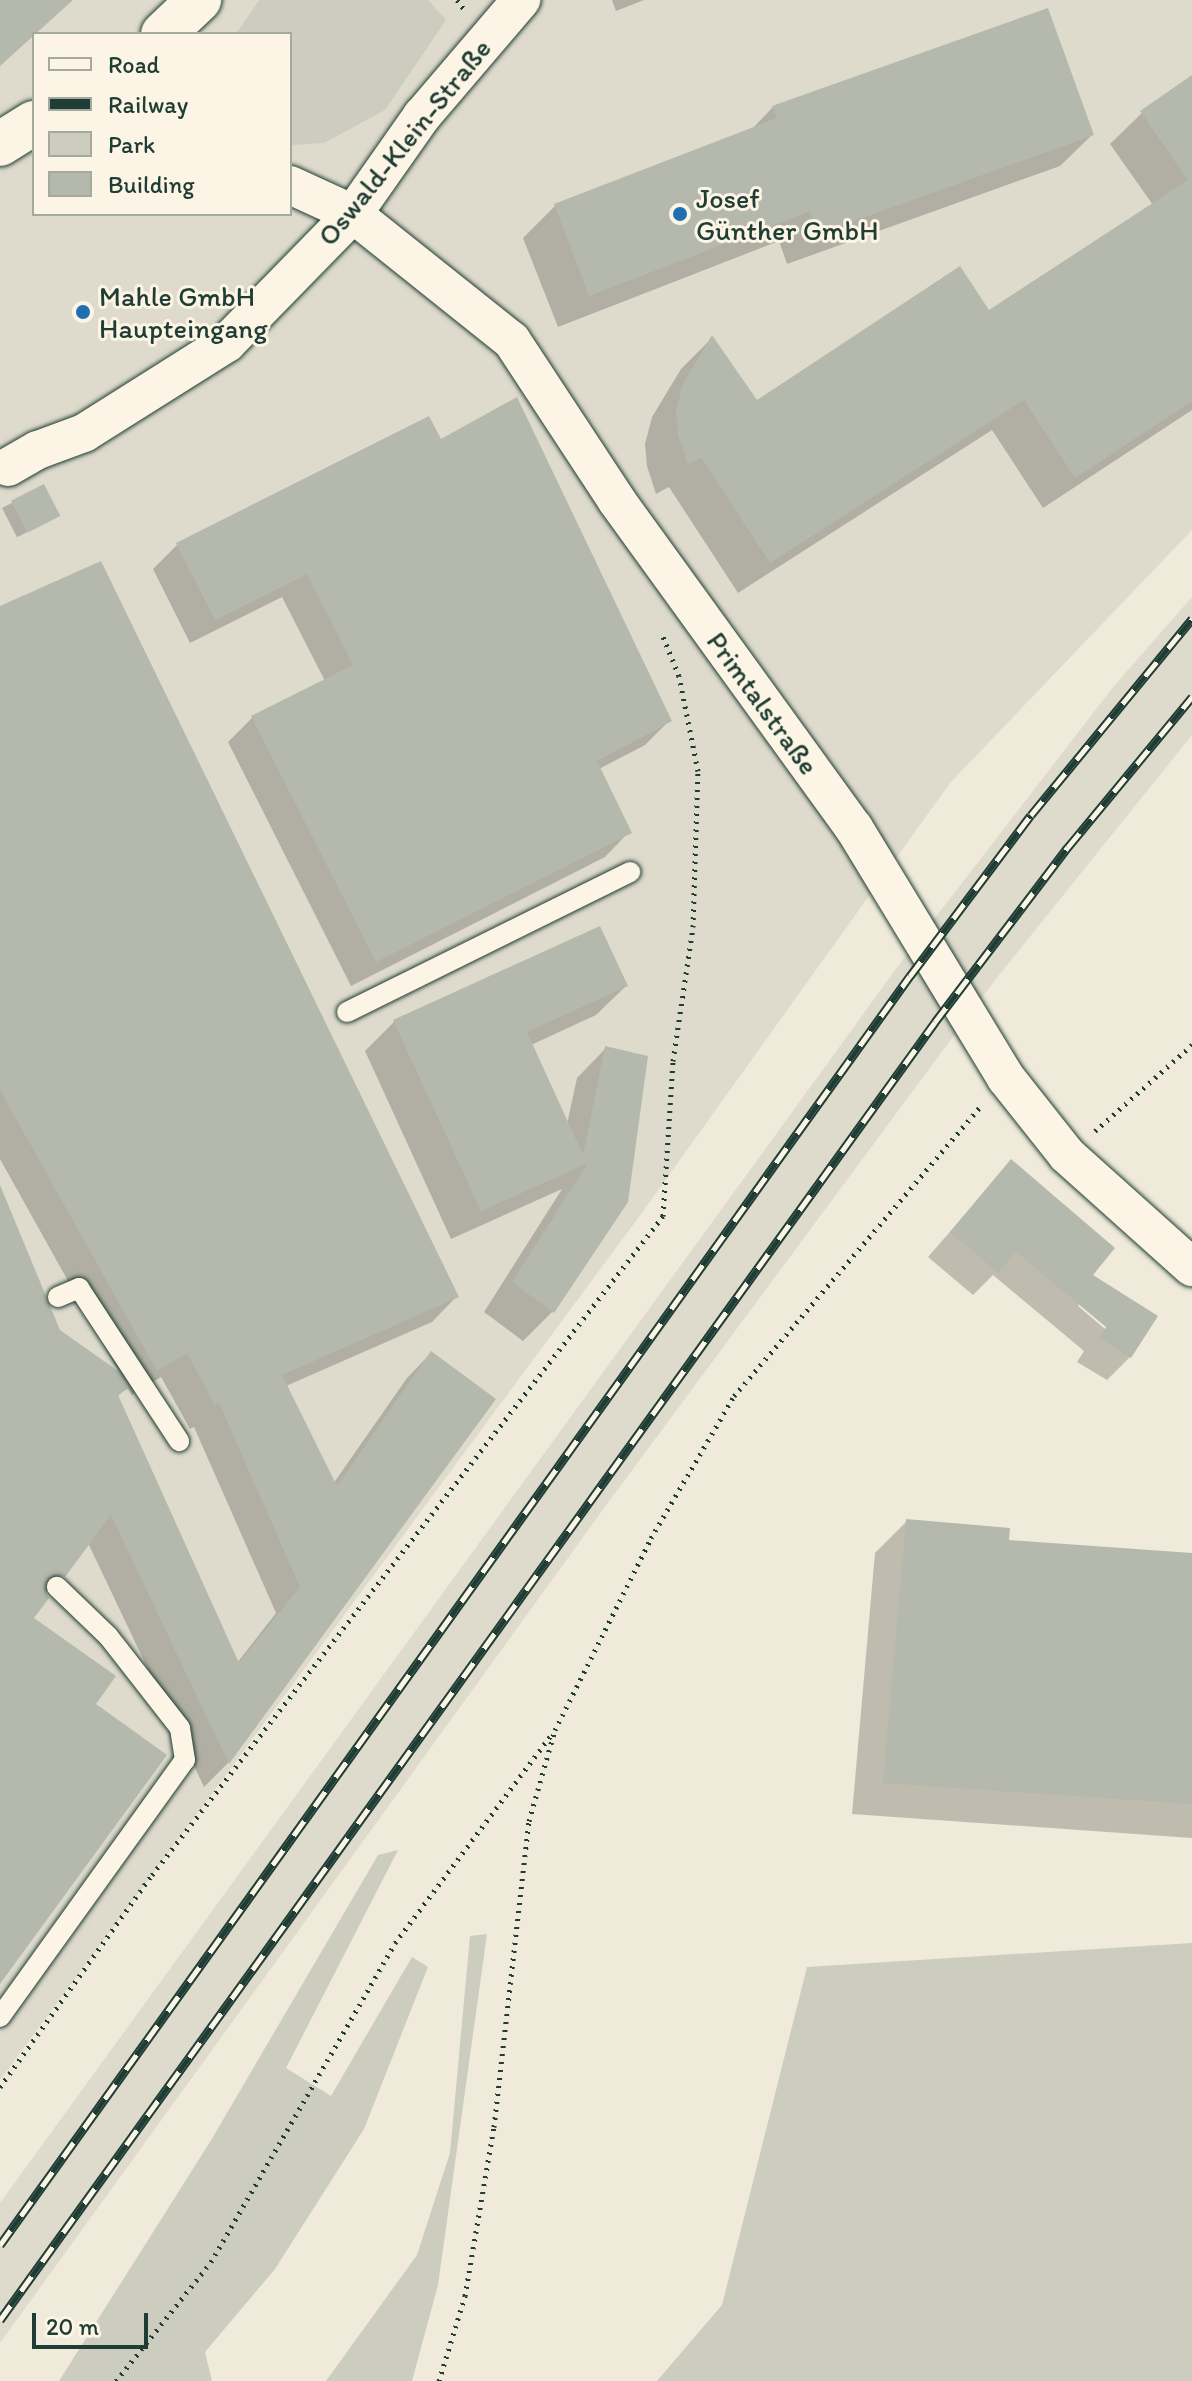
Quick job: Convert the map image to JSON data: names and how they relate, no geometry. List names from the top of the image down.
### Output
{
  "streets": {
    "street": ["Oswald-Klein-Straße", "Primtalstraße"]
  },
  "crossings": [
    ["Oswald-Klein-Straße", "Primtalstraße"]
  ],
  "places": ["Josef Günther GmbH", "Mahle GmbH Haupteingang"],
  "legend": [
    "Road",
    "Railway",
    "Park",
    "Building"
  ],
  "scale_bar": "20 m"
}
